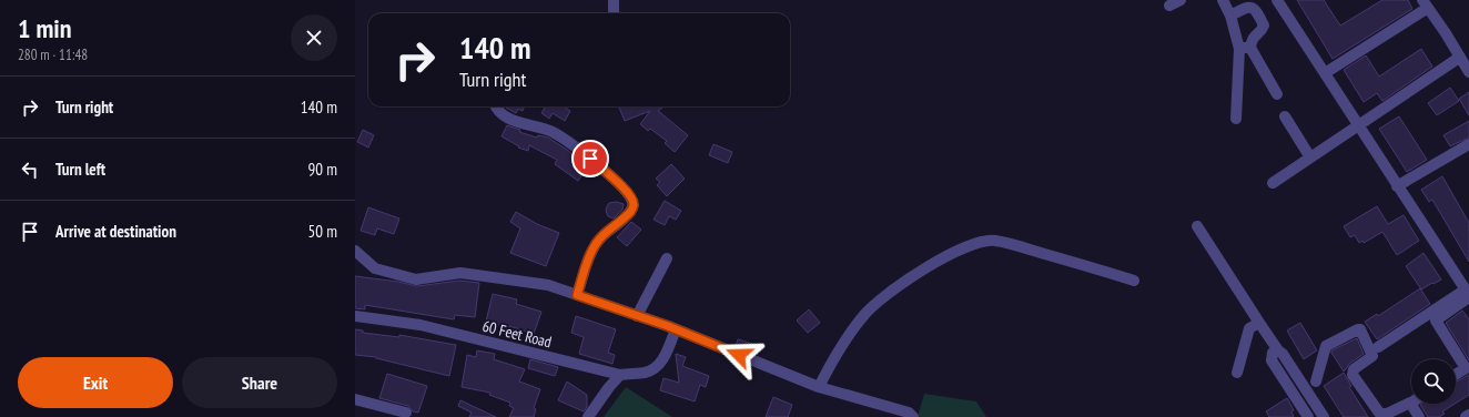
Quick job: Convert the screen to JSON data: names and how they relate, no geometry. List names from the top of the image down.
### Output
{
  "streets": {
    "street": ["60 Feet Road"]
  },
  "page": {
    "heading": ["1 min", "280 m · 11:48"],
    "turn": ["140 m", "Turn right"],
    "list": [
      {
        "name": "Turn right",
        "value": "140 m"
      },
      {
        "name": "Turn left",
        "value": "90 m"
      },
      {
        "name": "Arrive at destination",
        "value": "50 m"
      }
    ],
    "buttons": ["Exit", "Share"]
  }
}
